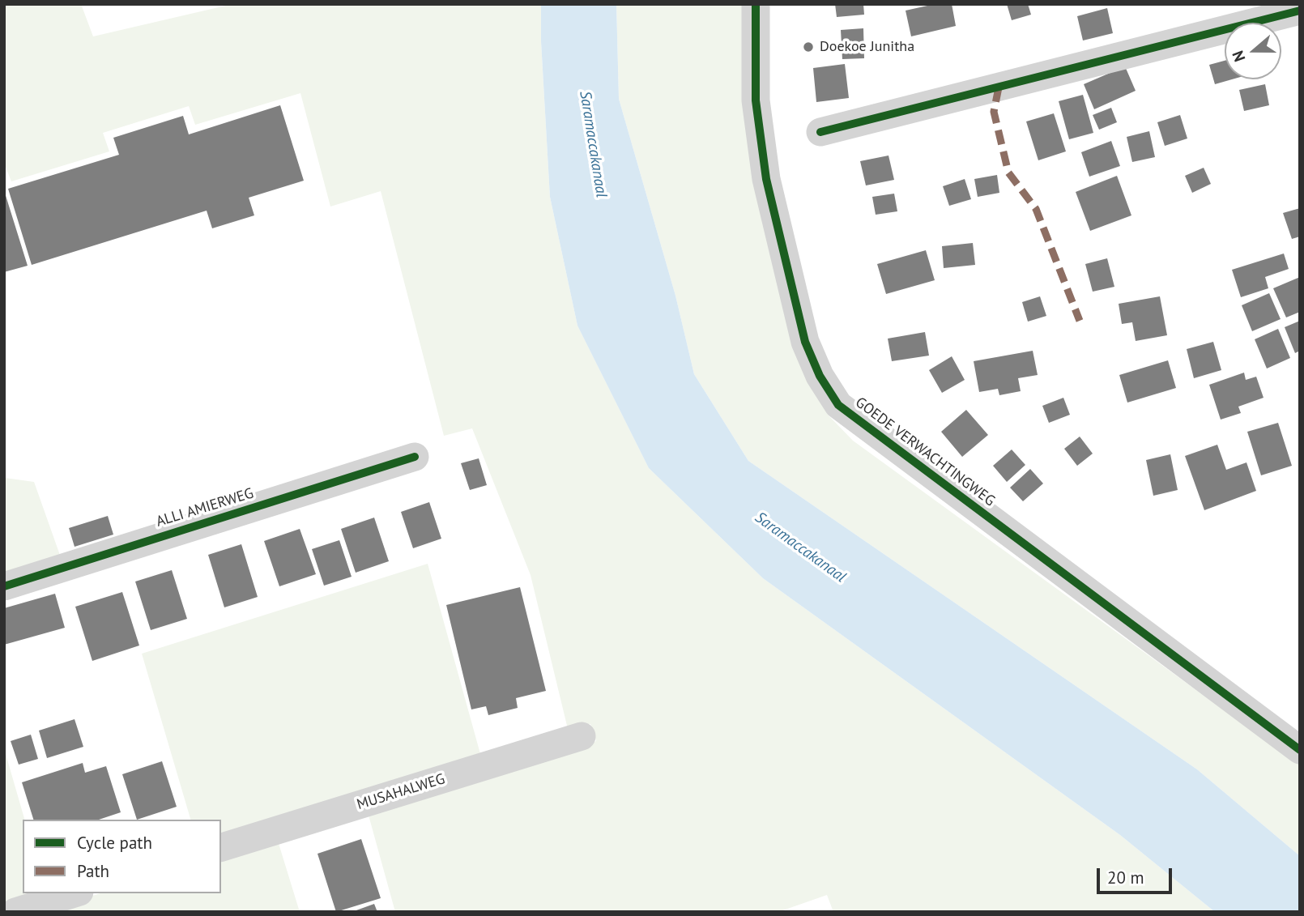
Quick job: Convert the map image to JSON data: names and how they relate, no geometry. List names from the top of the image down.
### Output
{
  "streets": {
    "street": ["GOEDE VERWACHTINGWEG", "ALLI AMIERWEG", "MUSAHALWEG"]
  },
  "water": ["Saramaccakanaal"],
  "places": ["Doekoe Junitha"],
  "legend": ["Cycle path", "Path"],
  "scale_bar": "20 m",
  "north": "left"
}
